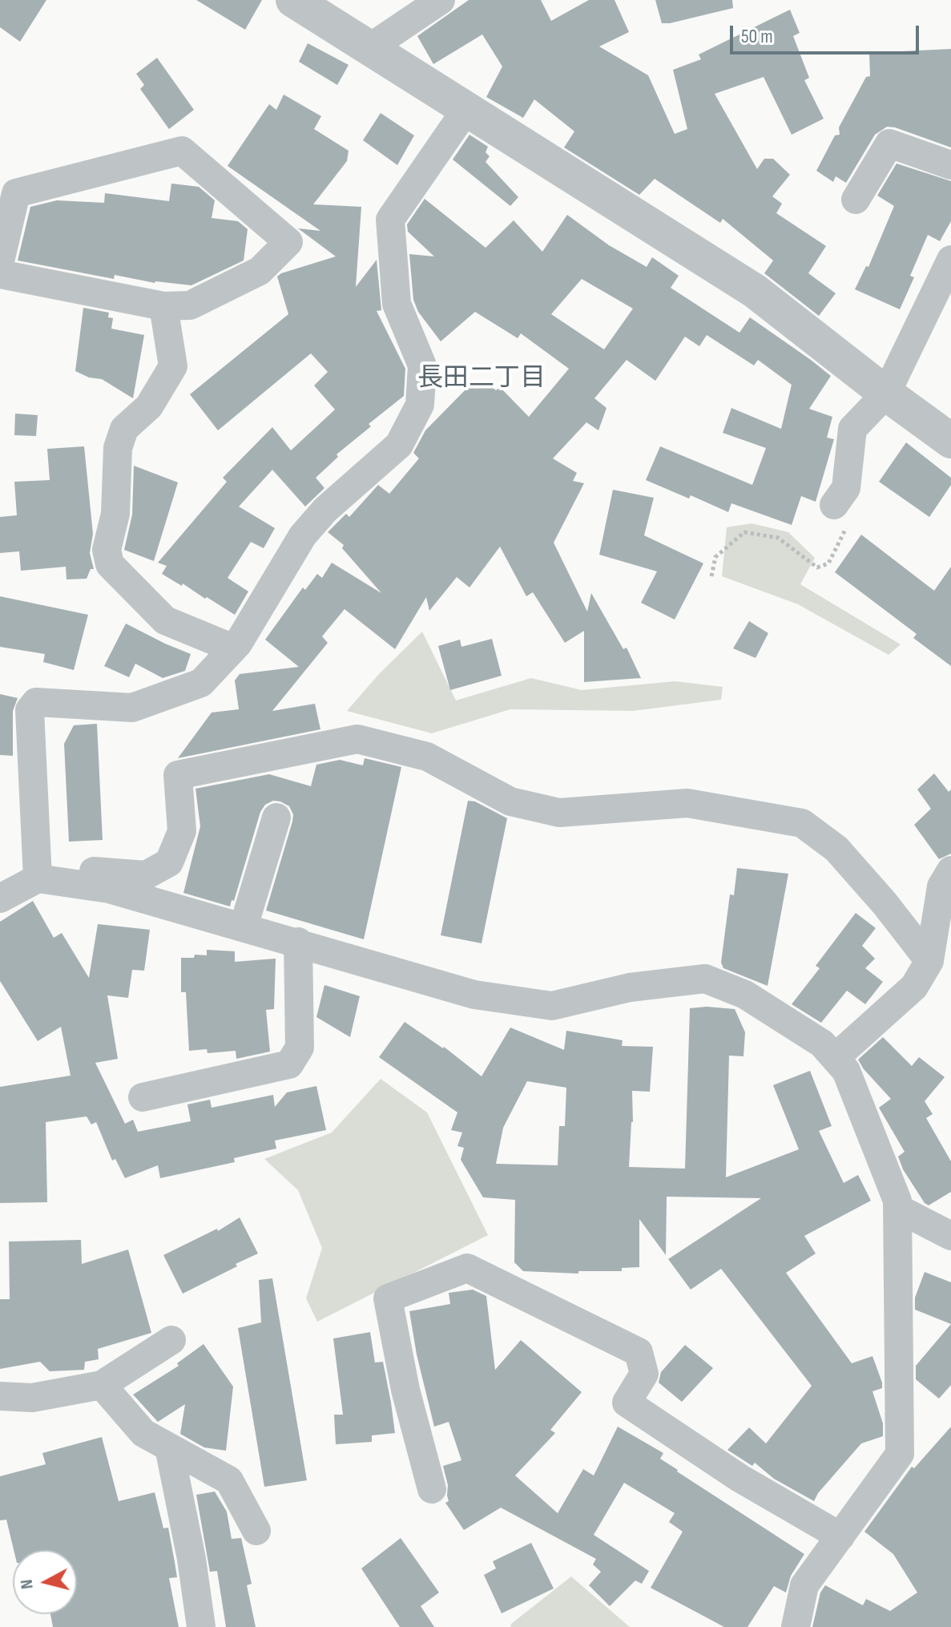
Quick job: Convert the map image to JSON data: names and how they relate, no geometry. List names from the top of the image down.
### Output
{
  "districts": ["長田二丁目"],
  "scale_bar": "50 m",
  "north": "left"
}
